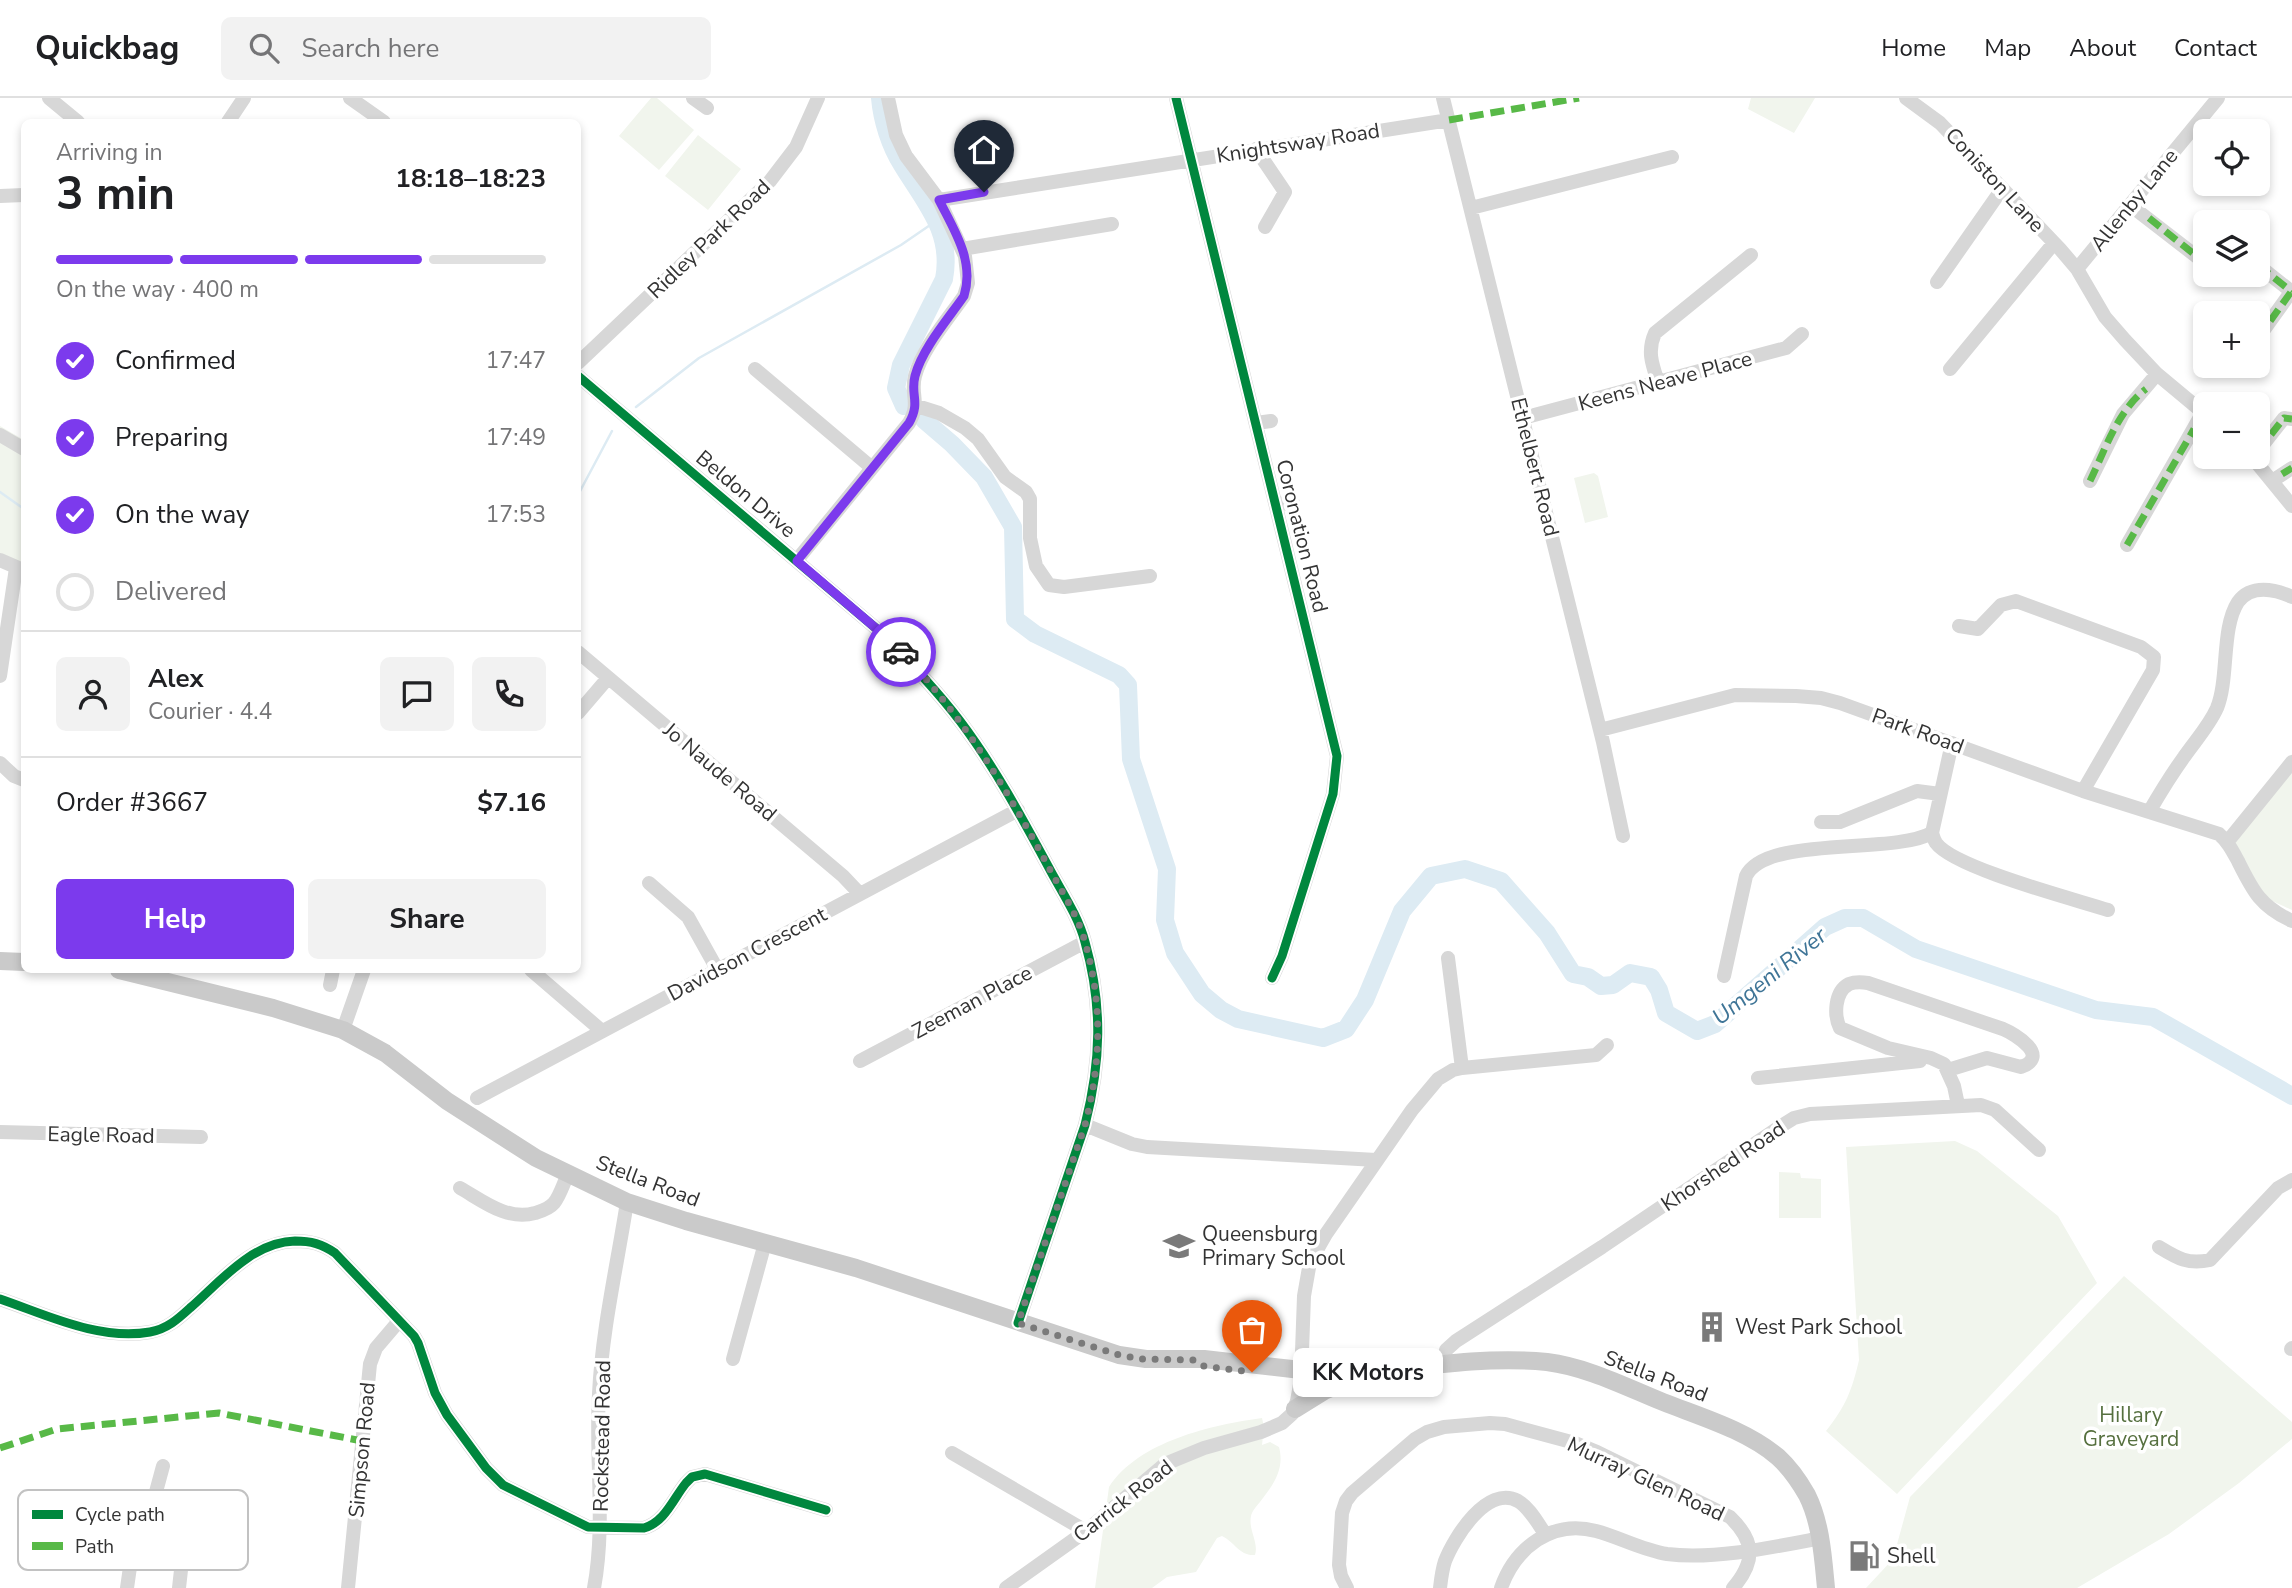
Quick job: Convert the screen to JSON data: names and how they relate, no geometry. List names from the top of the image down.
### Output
{
  "streets": {
    "main road": ["Stella Road"],
    "street": [
      "Knightsway Road",
      "Coniston Lane",
      "Allenby Lane",
      "Ridley Park Road",
      "Keens Neave Place",
      "Ethelbert Road",
      "Beldon Drive",
      "Coronation Road",
      "Park Road",
      "Jo Naude Road",
      "Davidson Crescent",
      "Zeeman Place",
      "Eagle Road",
      "Khorshed Road",
      "Rockstead Road",
      "Simpson Road",
      "Murray Glen Road",
      "Carrick Road"
    ]
  },
  "crossings": [
    ["Knightsway Road", "Ethelbert Road"],
    ["Knightsway Road", "Coronation Road"],
    ["Coniston Lane", "Allenby Lane"],
    ["Keens Neave Place", "Ethelbert Road"],
    ["Ethelbert Road", "Park Road"],
    ["Beldon Drive", "Davidson Crescent"],
    ["Beldon Drive", "Zeeman Place"],
    ["Beldon Drive", "Stella Road"],
    ["Jo Naude Road", "Davidson Crescent"],
    ["Khorshed Road", "Stella Road"],
    ["Stella Road", "Rockstead Road"]
  ],
  "water": ["Umgeni River"],
  "parks": ["Hillary Graveyard"],
  "places": {
    "school or university": ["Queensburg Primary School"],
    "building": ["West Park School"],
    "other": ["KK Motors"],
    "fuel station": ["Shell"]
  },
  "legend": ["Cycle path", "Path"],
  "page": {
    "header": "Quickbag",
    "search": "Search here",
    "nav": [
      "Home",
      "Map",
      "About",
      "Contact"
    ],
    "map_buttons": ["+", "−"],
    "heading": ["3 min", "Arriving in", "18:18–18:23"],
    "panel": [
      "Alex",
      "Courier · 4.4",
      "Order #3667",
      "$7.16"
    ],
    "bar": "On the way · 400 m",
    "list": [
      ["Confirmed", "17:47"],
      ["Preparing", "17:49"],
      ["On the way", "17:53"],
      "Delivered"
    ],
    "buttons": ["Help", "Share"],
    "bubble": "KK Motors"
  }
}
